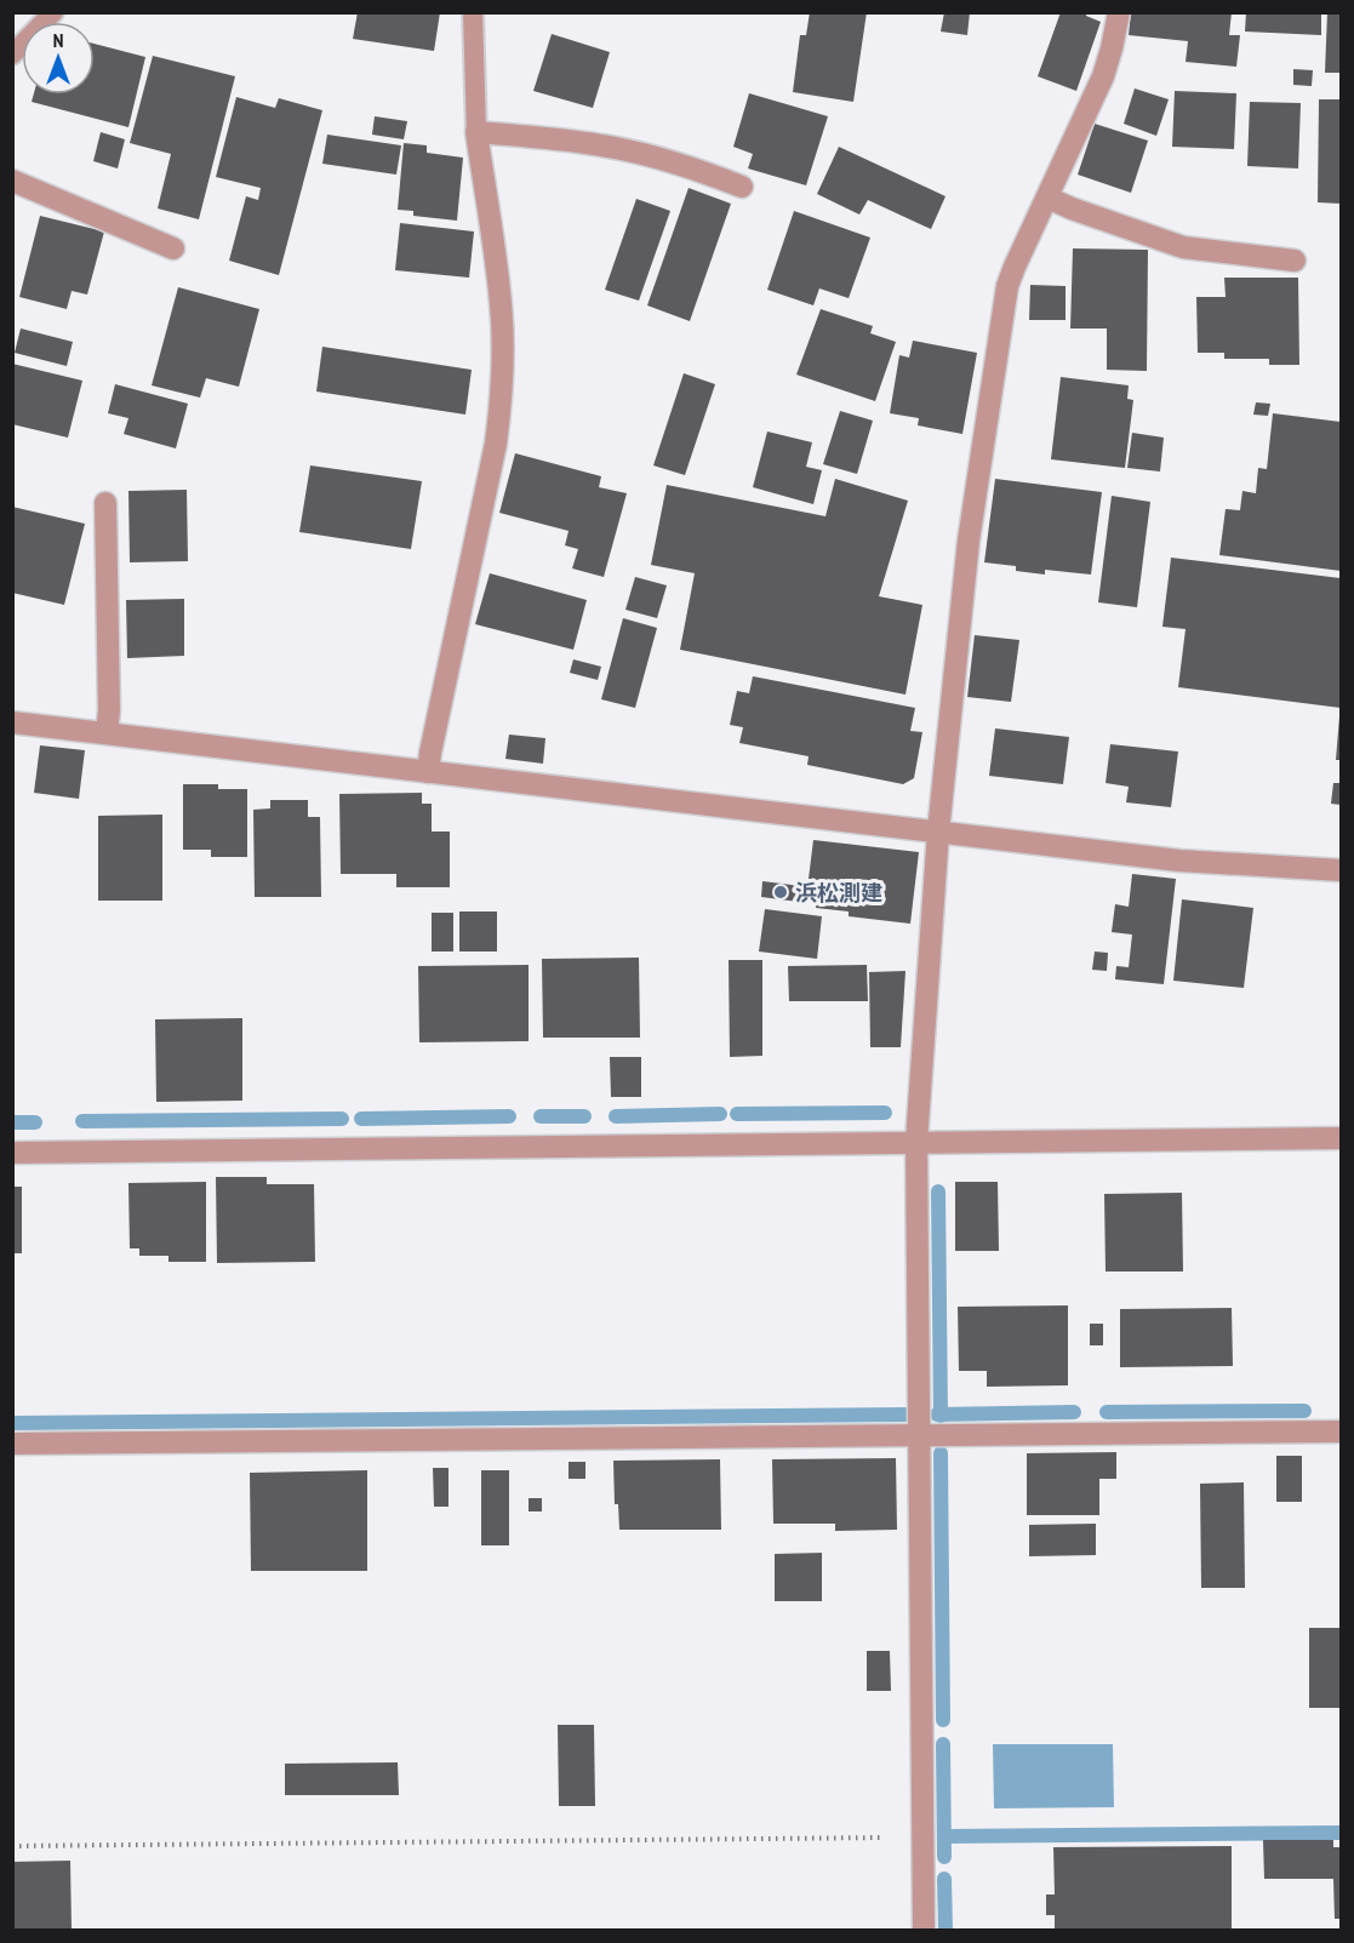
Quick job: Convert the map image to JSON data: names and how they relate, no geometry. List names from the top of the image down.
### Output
{
  "places": ["浜松測建"],
  "north": "top"
}
